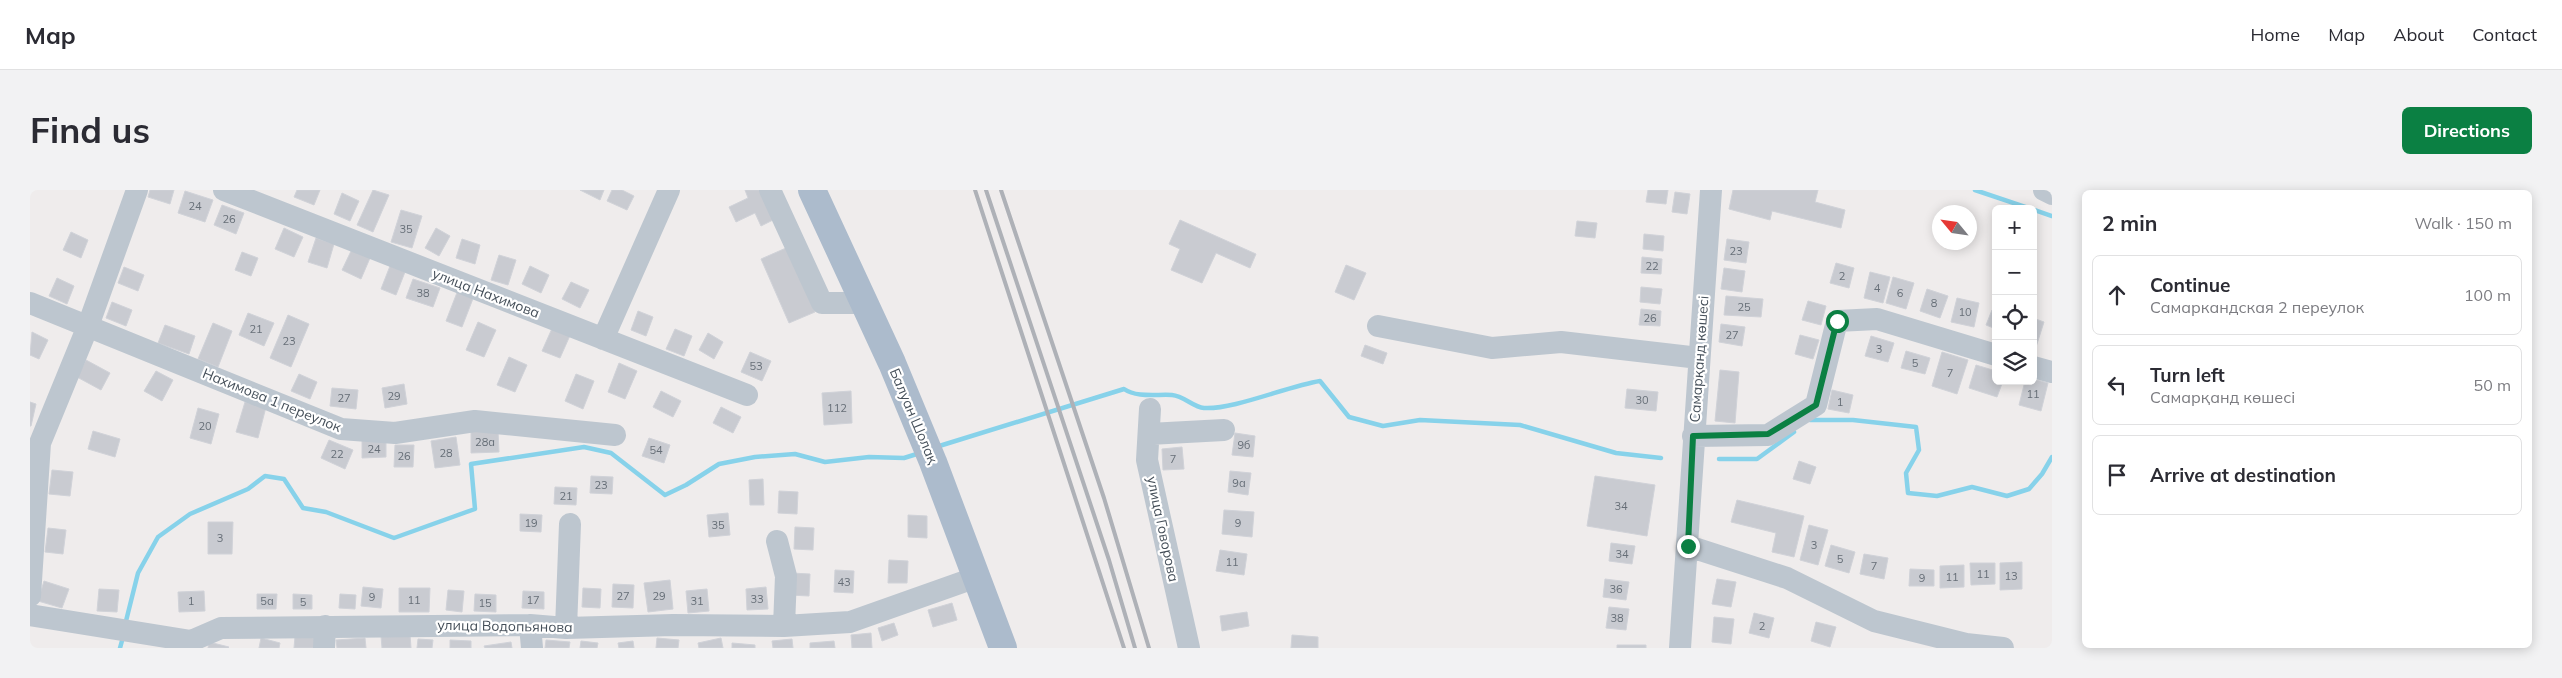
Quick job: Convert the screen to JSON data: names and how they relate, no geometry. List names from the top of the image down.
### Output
{
  "streets": {
    "main road": ["Балуан Шолақ"],
    "street": [
      "улица Нахимова",
      "Самарқанд көшесі",
      "Нахимова 1 переулок",
      "улица Говорова",
      "улица Водопьянова"
    ]
  },
  "crossings": [
    ["Балуан Шолақ", "улица Водопьянова"]
  ],
  "house_numbers": [
    "24",
    "26",
    "35",
    "23",
    "22",
    "2",
    "4",
    "38",
    "6",
    "8",
    "25",
    "10",
    "26",
    "21",
    "27",
    "23",
    "3",
    "5",
    "53",
    "7",
    "11",
    "29",
    "27",
    "30",
    "1",
    "112",
    "20",
    "28а",
    "9б",
    "24",
    "54",
    "28",
    "22",
    "26",
    "7",
    "9а",
    "23",
    "21",
    "34",
    "19",
    "9",
    "35",
    "3",
    "3",
    "34",
    "5",
    "11",
    "7",
    "11",
    "13",
    "11",
    "9",
    "43",
    "36",
    "27",
    "29",
    "9",
    "33",
    "11",
    "17",
    "1",
    "5а",
    "31",
    "5",
    "15",
    "38",
    "2"
  ],
  "north": "top left",
  "page": {
    "header": "Map",
    "nav": [
      "Home",
      "Map",
      "About",
      "Contact"
    ],
    "buttons": "Directions",
    "title": "Find us",
    "heading": ["2 min", "Walk · 150 m"],
    "map_buttons": ["+", "−"],
    "list": [
      ["Continue", "Самаркандская 2 переулок", "100 m"],
      ["Turn left", "Самарқанд көшесі", "50 m"],
      "Arrive at destination"
    ]
  }
}
